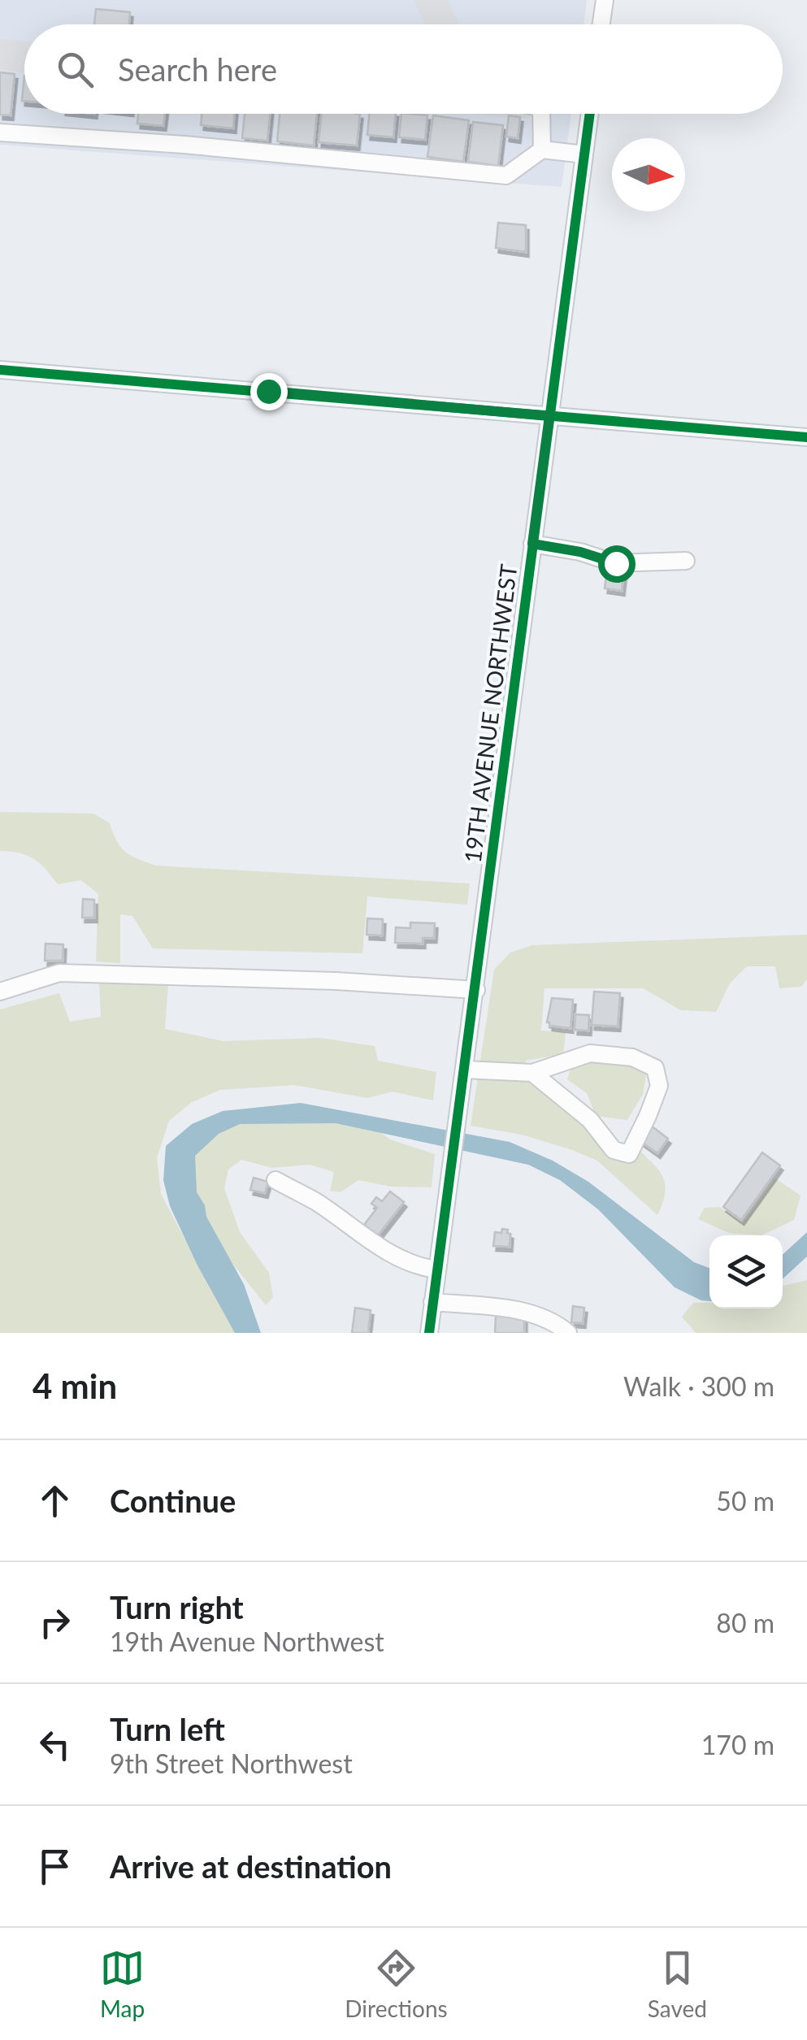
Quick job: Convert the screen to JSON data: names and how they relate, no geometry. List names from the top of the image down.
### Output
{
  "streets": {
    "street": ["19TH AVENUE NORTHWEST"]
  },
  "north": "right",
  "page": {
    "search": "Search here",
    "heading": ["4 min", "Walk · 300 m"],
    "list": [
      ["Continue", "50 m"],
      ["Turn right", "19th Avenue Northwest", "80 m"],
      ["Turn left", "9th Street Northwest", "170 m"],
      "Arrive at destination"
    ],
    "nav": ["Map", "Directions", "Saved"]
  }
}
